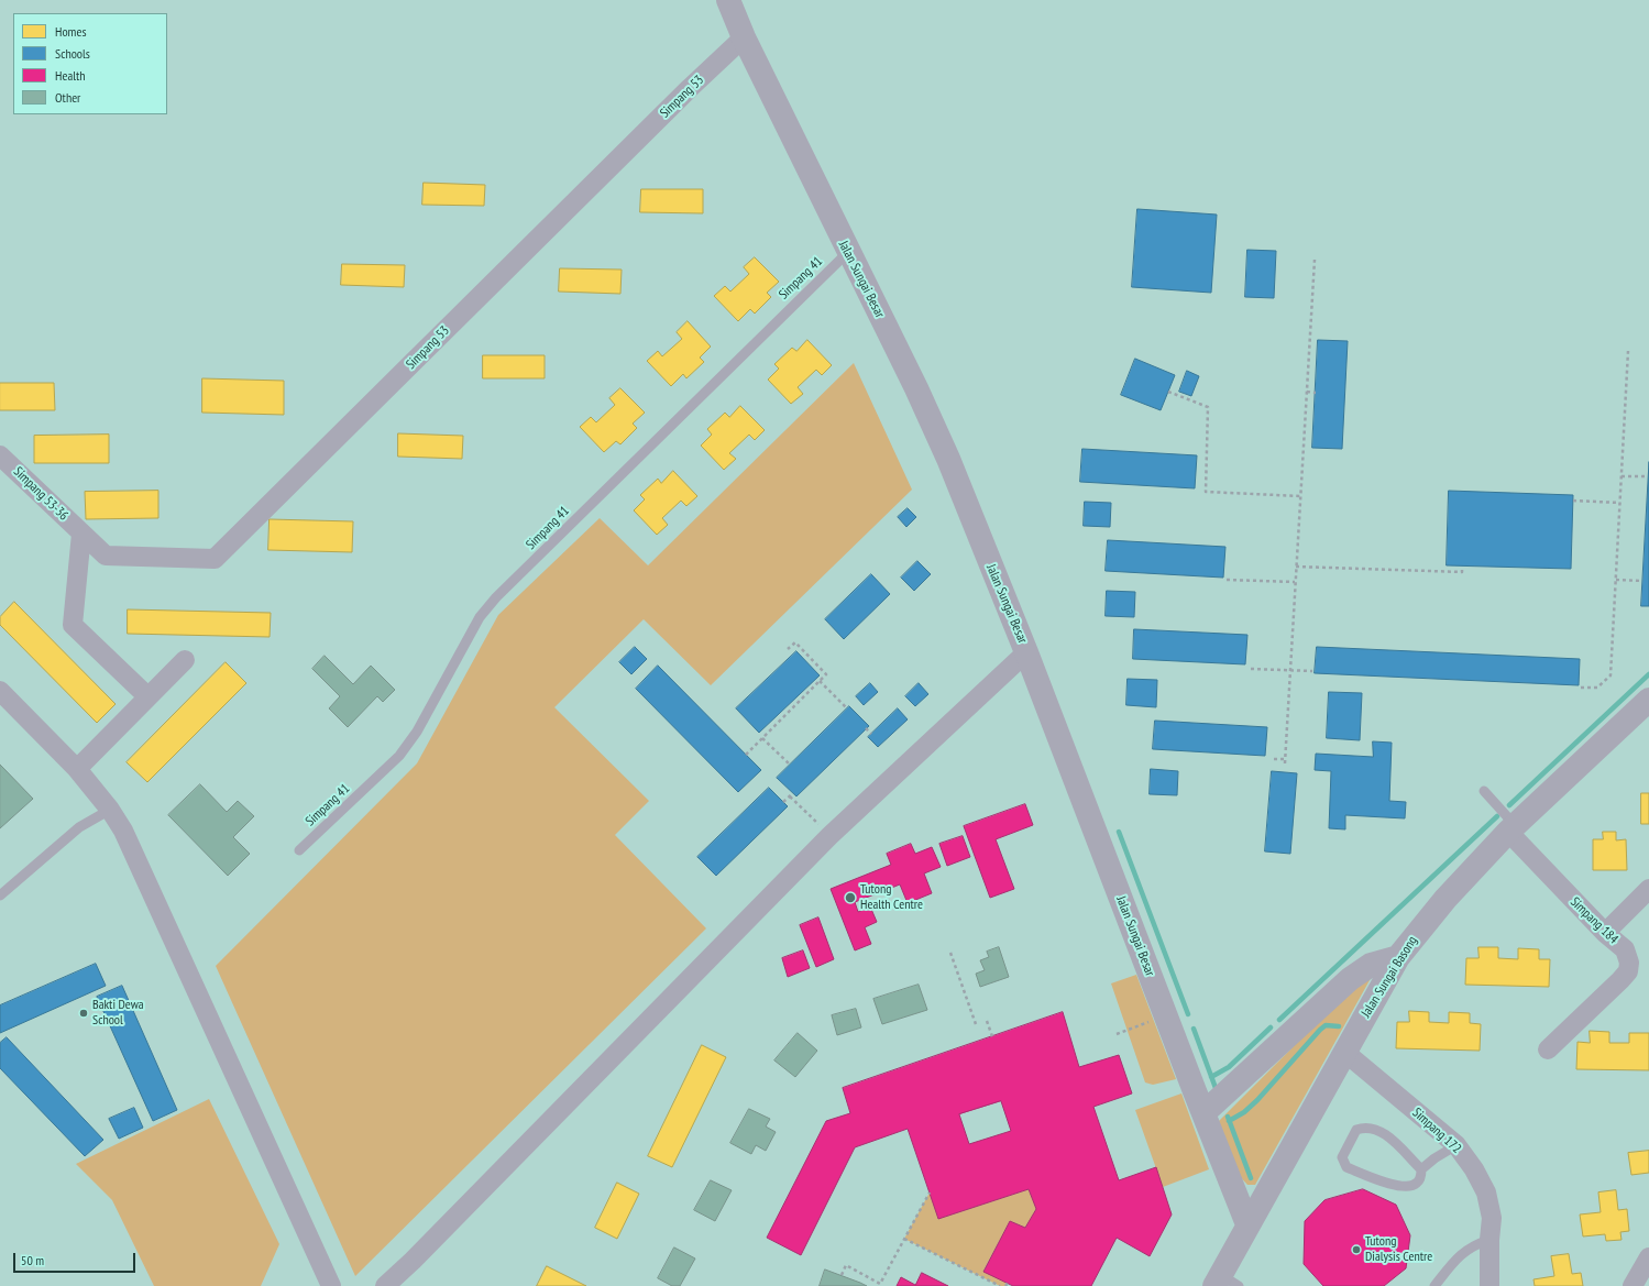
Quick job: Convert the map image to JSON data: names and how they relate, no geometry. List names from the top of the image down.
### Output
{
  "streets": {
    "street": [
      "Simpang 53",
      "Jalan Sungai Besar",
      "Simpang 53-36",
      "Simpang 184",
      "Jalan Sungai Basong",
      "Simpang 172"
    ],
    "lane": ["Simpang 41"]
  },
  "crossings": [
    ["Simpang 53", "Jalan Sungai Besar"],
    ["Simpang 53", "Simpang 53-36"],
    ["Simpang 41", "Jalan Sungai Besar"],
    ["Jalan Sungai Besar", "Jalan Sungai Basong"],
    ["Simpang 184", "Jalan Sungai Basong"],
    ["Jalan Sungai Basong", "Simpang 172"]
  ],
  "places": ["Tutong Health Centre", "Bakti Dewa School", "Tutong Dialysis Centre"],
  "legend": [
    "Homes",
    "Schools",
    "Health",
    "Other"
  ],
  "scale_bar": "50 m"
}
